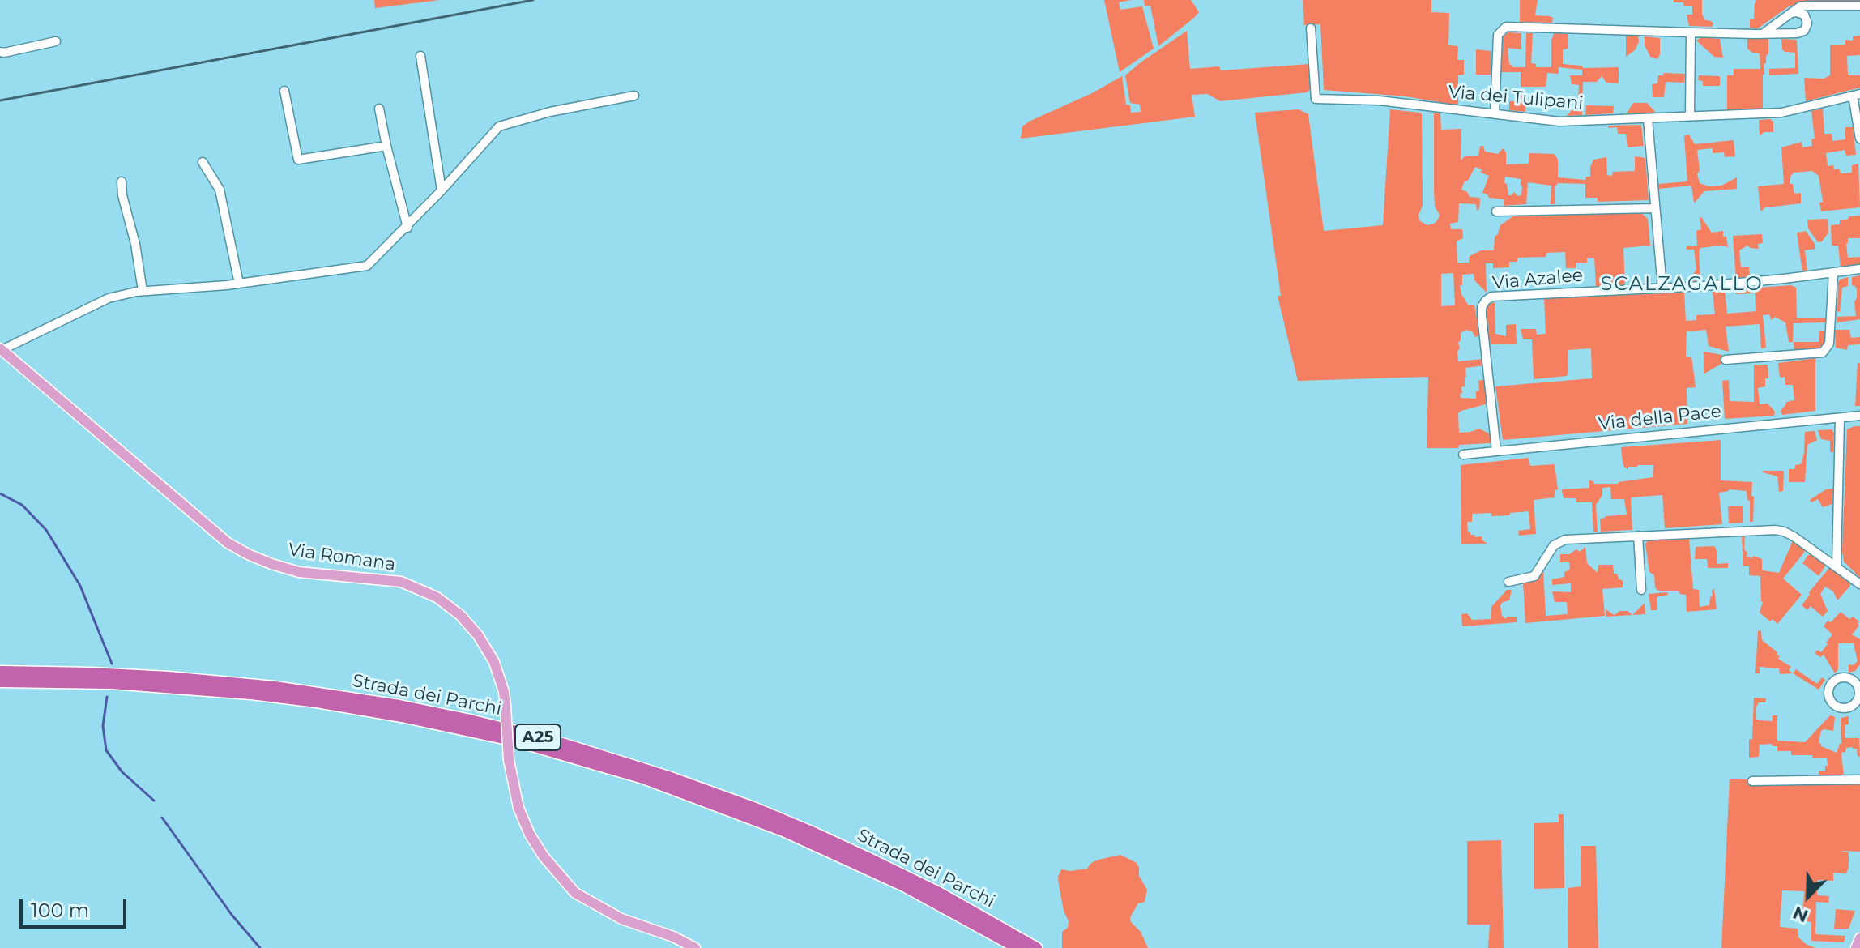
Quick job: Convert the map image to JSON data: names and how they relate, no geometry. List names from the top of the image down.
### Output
{
  "streets": {
    "highway": ["Strada dei Parchi", "A25"],
    "main road": ["Via Romana"],
    "street": ["Via dei Tulipani", "Via Azalee", "Via della Pace"]
  },
  "crossings": [
    ["Via Azalee", "Via della Pace"]
  ],
  "districts": ["SCALZAGALLO"],
  "scale_bar": "100 m",
  "north": "bottom left"
}
